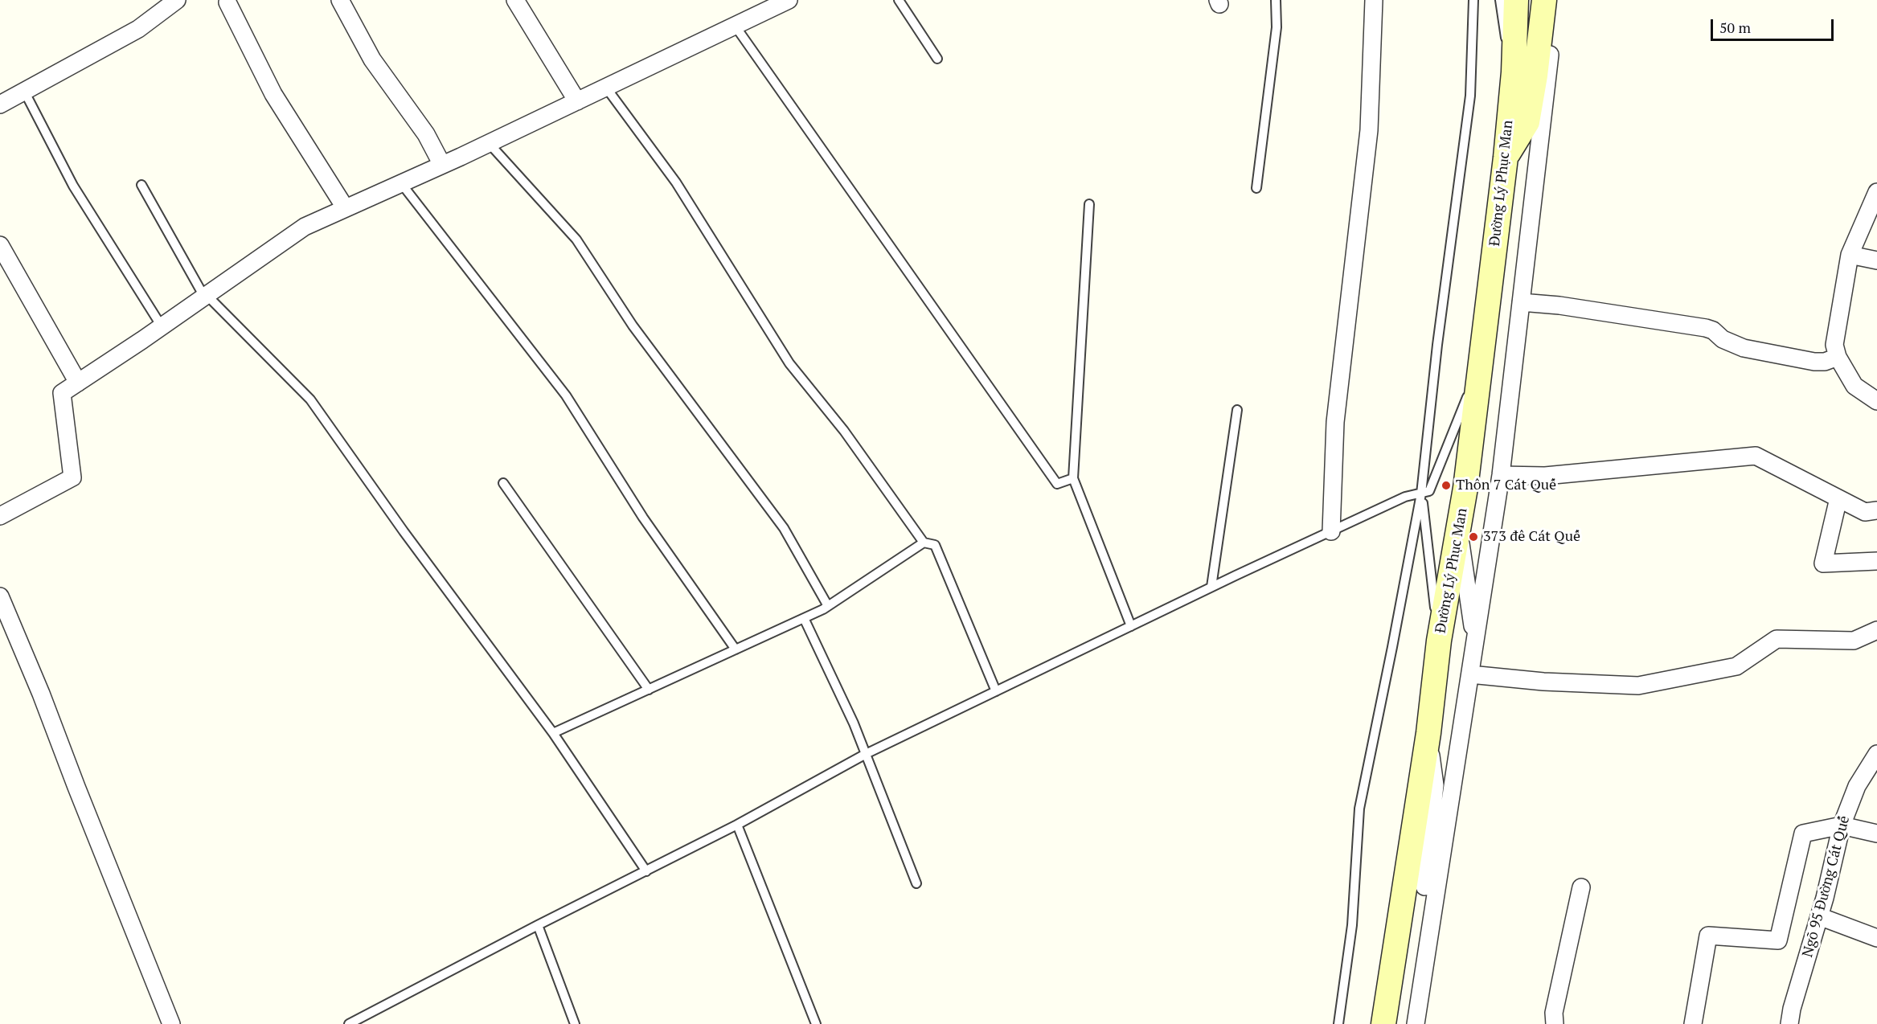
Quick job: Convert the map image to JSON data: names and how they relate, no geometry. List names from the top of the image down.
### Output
{
  "streets": {
    "main road": ["Đường Lý Phục Man"],
    "street": ["Ngõ 95 Đường Cát Quế"]
  },
  "places": ["Thôn 7 Cát Quế", "373 đê Cát Quế"],
  "scale_bar": "50 m"
}
